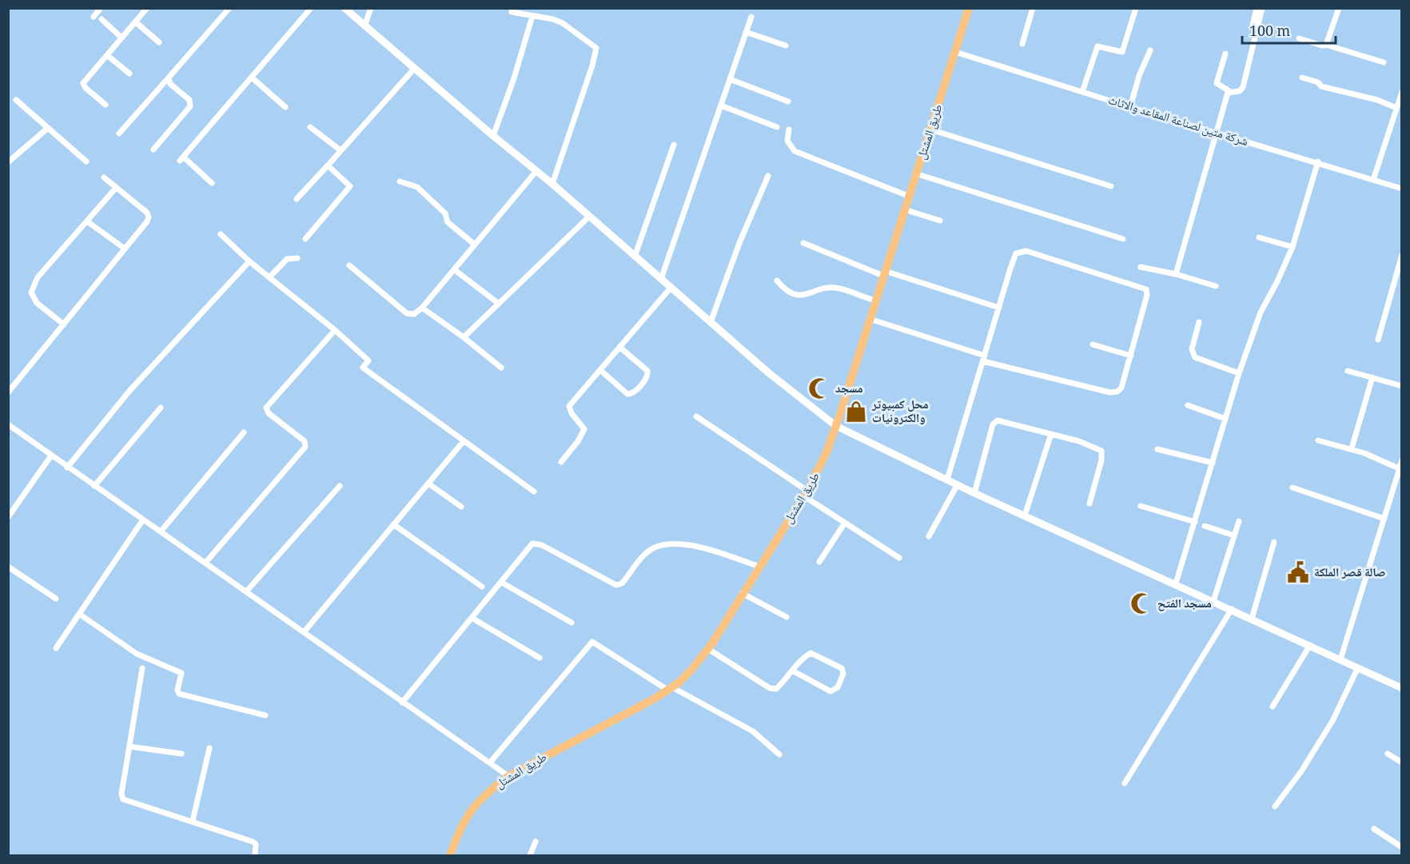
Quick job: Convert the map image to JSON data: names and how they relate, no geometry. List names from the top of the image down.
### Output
{
  "streets": {
    "main road": ["طريق المشتل"],
    "street": ["شركة متين لصناعة المقاعد والاثاث"]
  },
  "crossings": [
    ["شركة متين لصناعة المقاعد والاثاث", "طريق المشتل"]
  ],
  "places": {
    "mosque": ["مسجد", "مسجد الفتح"],
    "shop": ["محل كمبيوتر والكترونيات"],
    "public building": ["صالة قصر الملكة"]
  },
  "scale_bar": "100 m"
}
